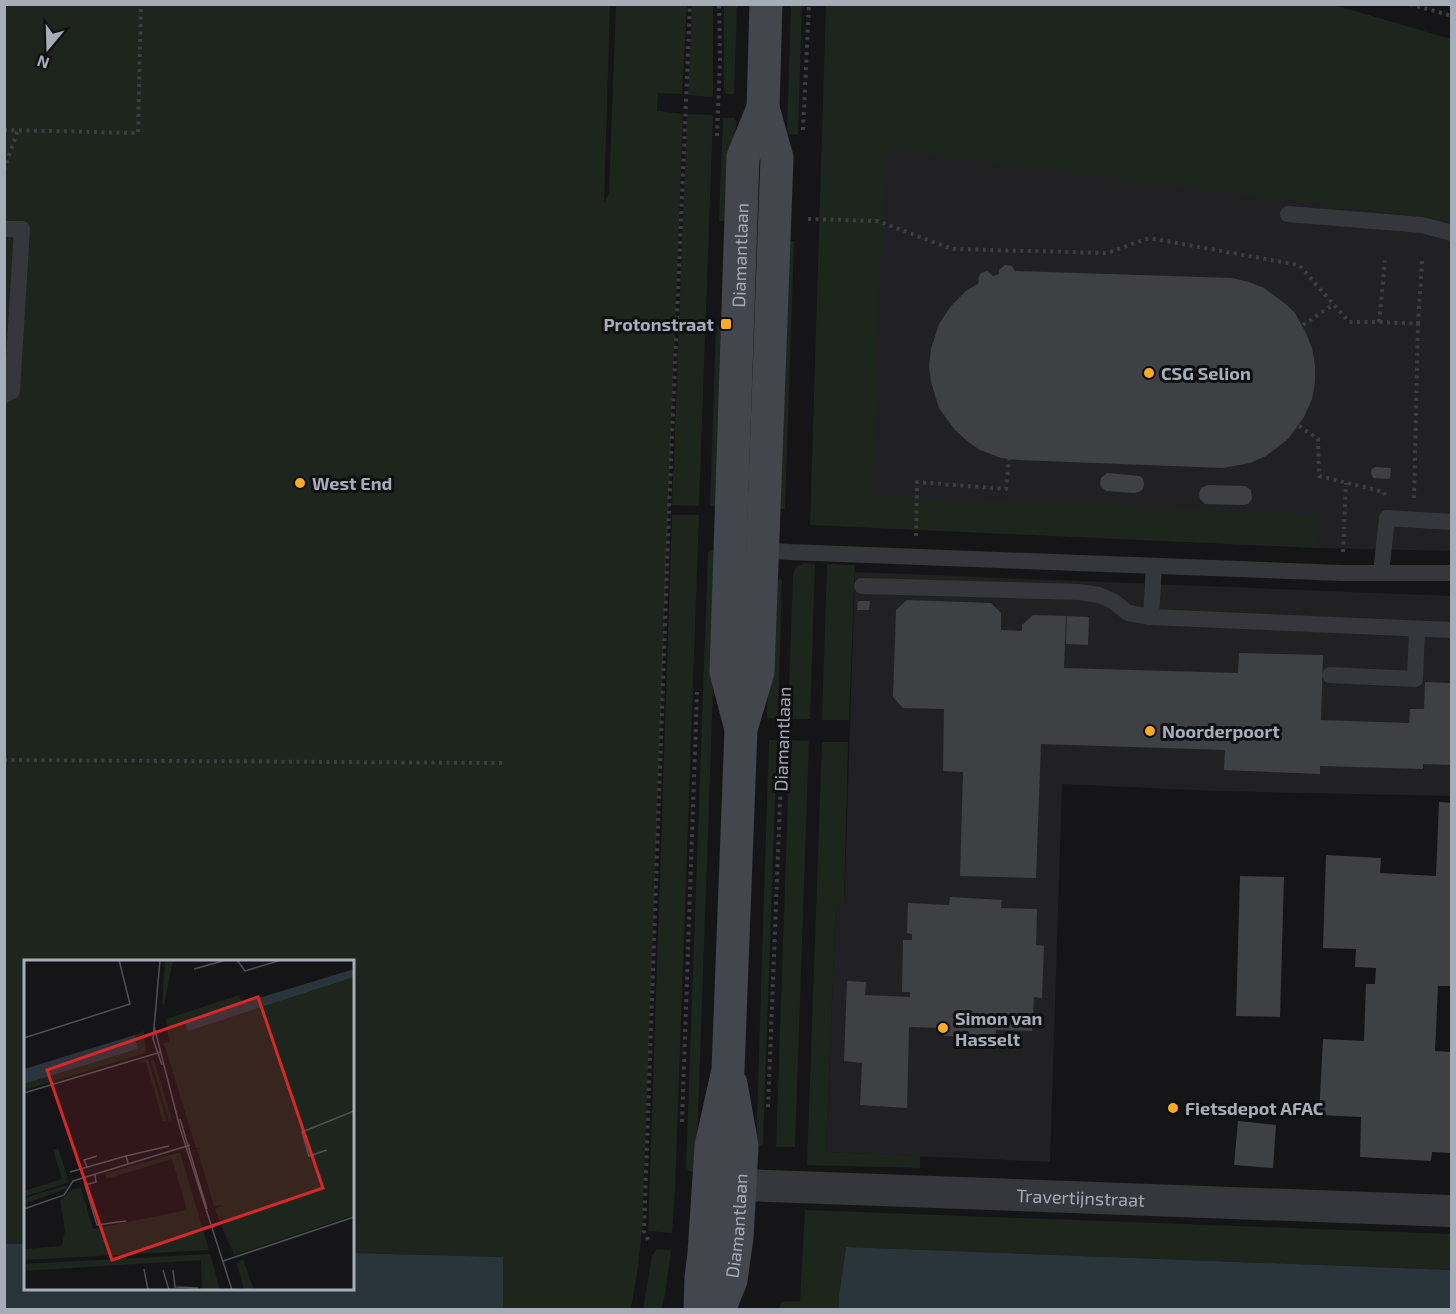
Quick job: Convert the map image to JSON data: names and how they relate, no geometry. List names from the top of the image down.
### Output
{
  "streets": {
    "street": ["Diamantlaan", "Travertijnstraat"]
  },
  "crossings": [
    ["Diamantlaan", "Travertijnstraat"]
  ],
  "places": {
    "transit": ["Protonstraat"],
    "other": [
      "CSG Selion",
      "West End",
      "Noorderpoort",
      "Simon van Hasselt",
      "Fietsdepot AFAC"
    ]
  },
  "north": "bottom"
}
